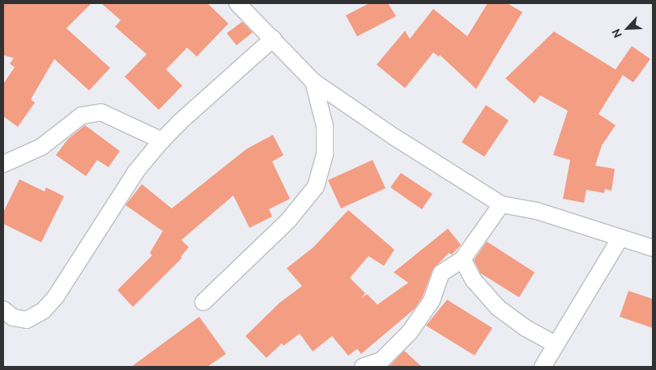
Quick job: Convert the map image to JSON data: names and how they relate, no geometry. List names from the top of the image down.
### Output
{
  "north": "bottom left"
}
